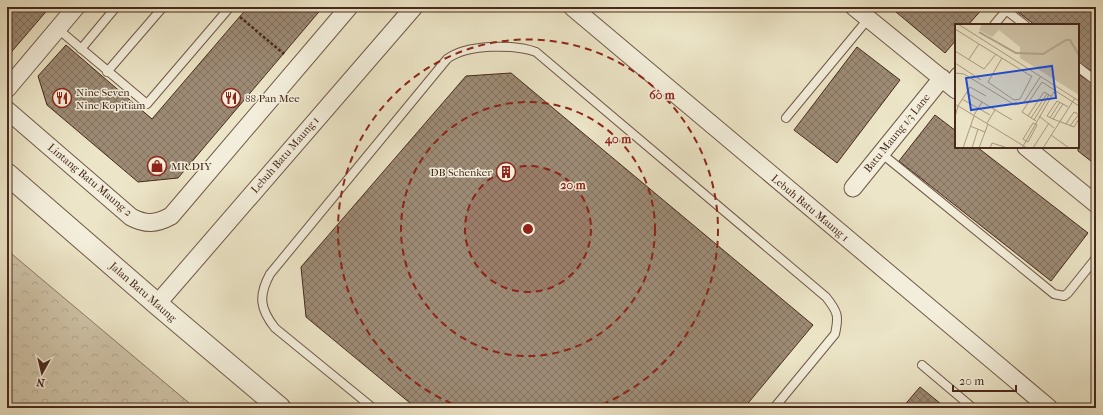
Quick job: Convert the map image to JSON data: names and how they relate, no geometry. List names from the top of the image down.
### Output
{
  "streets": {
    "street": [
      "Batu Maung 1/3 Lane",
      "Lebuh Batu Maung 1",
      "Lintang Batu Maung 2",
      "Jalan Batu Maung"
    ]
  },
  "crossings": [
    ["Lebuh Batu Maung 1", "Jalan Batu Maung"]
  ],
  "places": {
    "restaurant": ["Nine Seven Nine Kopitiam", "88 Pan Mee"],
    "shop": ["MR.DIY"],
    "building": ["DB Schenker"]
  },
  "scale_bar": "20 m",
  "north": "bottom",
  "rings": ["60 m", "40 m", "20 m"]
}
